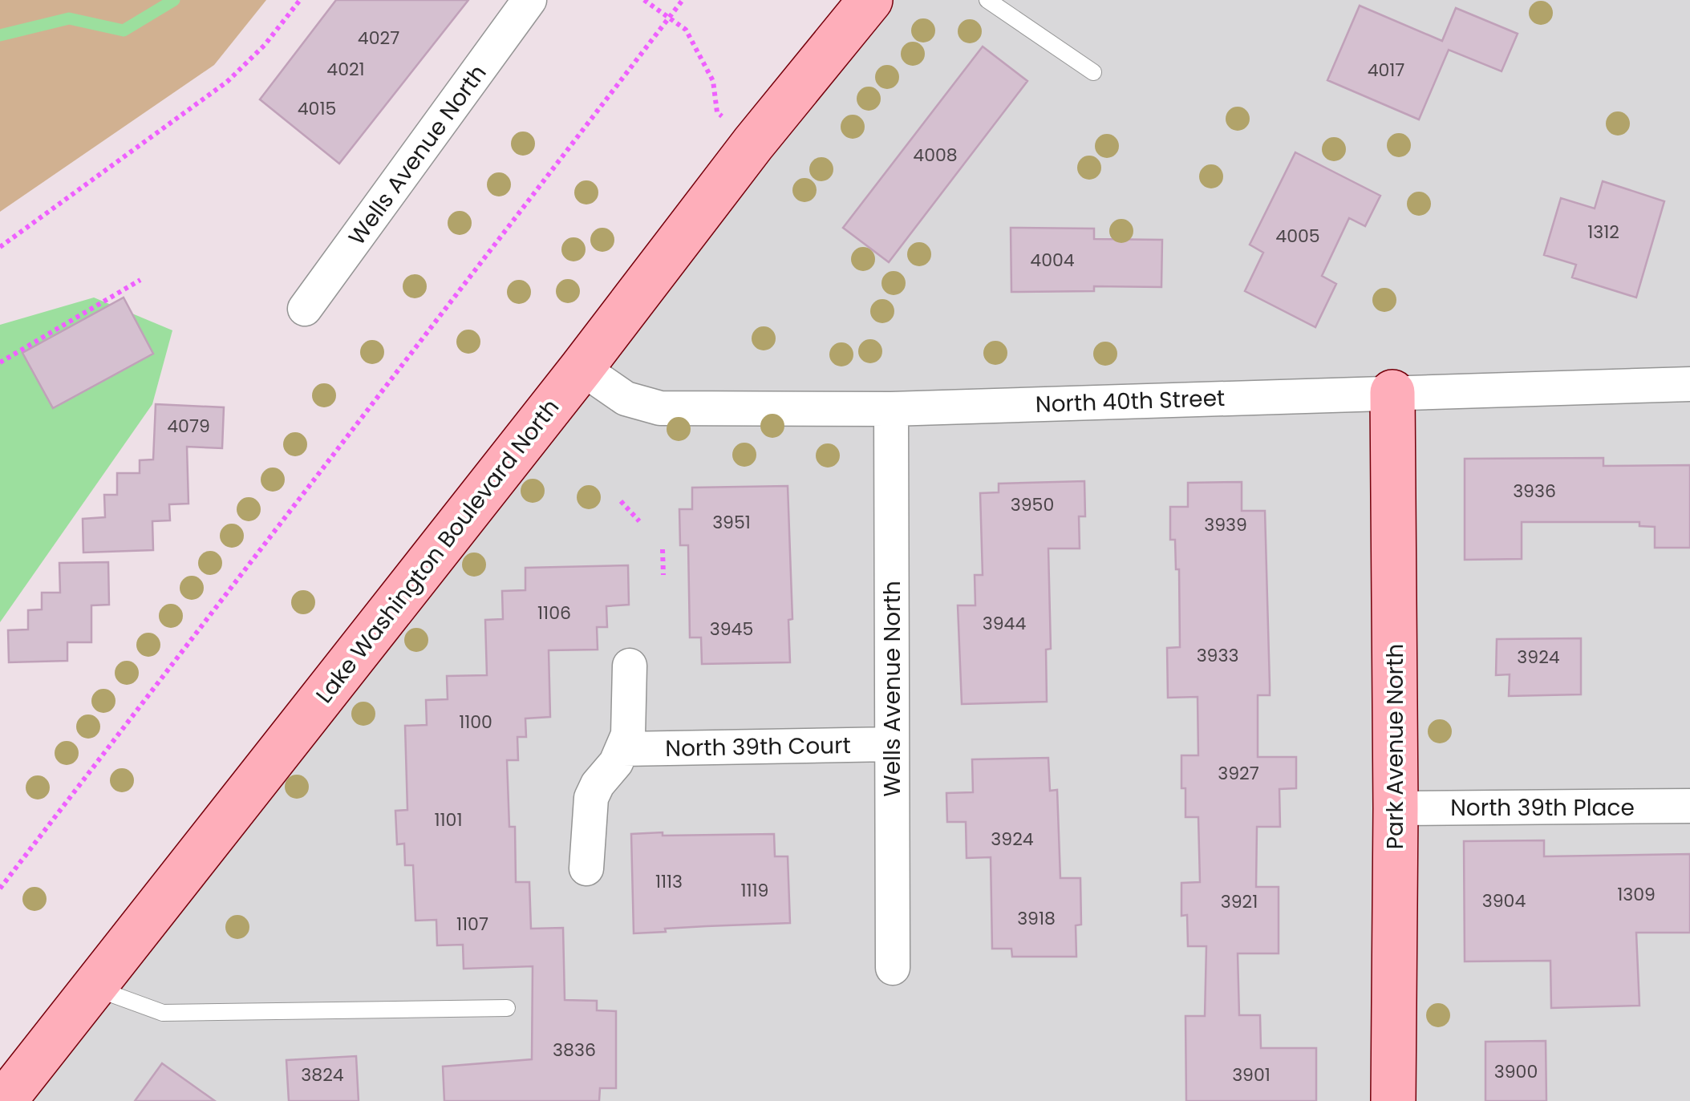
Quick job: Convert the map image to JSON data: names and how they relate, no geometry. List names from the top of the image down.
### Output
{
  "streets": {
    "street": [
      "Wells Avenue North",
      "North 40th Street",
      "Lake Washington Boulevard North",
      "North 39th Court",
      "Park Avenue North",
      "North 39th Place"
    ]
  },
  "crossings": [
    ["Wells Avenue North", "North 40th Street"],
    ["Wells Avenue North", "North 39th Court"],
    ["North 40th Street", "Lake Washington Boulevard North"],
    ["North 40th Street", "Park Avenue North"],
    ["Park Avenue North", "North 39th Place"]
  ],
  "house_numbers": [
    "4027",
    "4021",
    "4017",
    "4015",
    "4008",
    "1312",
    "4005",
    "4004",
    "4079",
    "3936",
    "3950",
    "3951",
    "3939",
    "1106",
    "3944",
    "3945",
    "3933",
    "3924",
    "1100",
    "3927",
    "1101",
    "3924",
    "1113",
    "1119",
    "1309",
    "3904",
    "3921",
    "3918",
    "1107",
    "3836",
    "3900",
    "3824",
    "3901"
  ]
}
